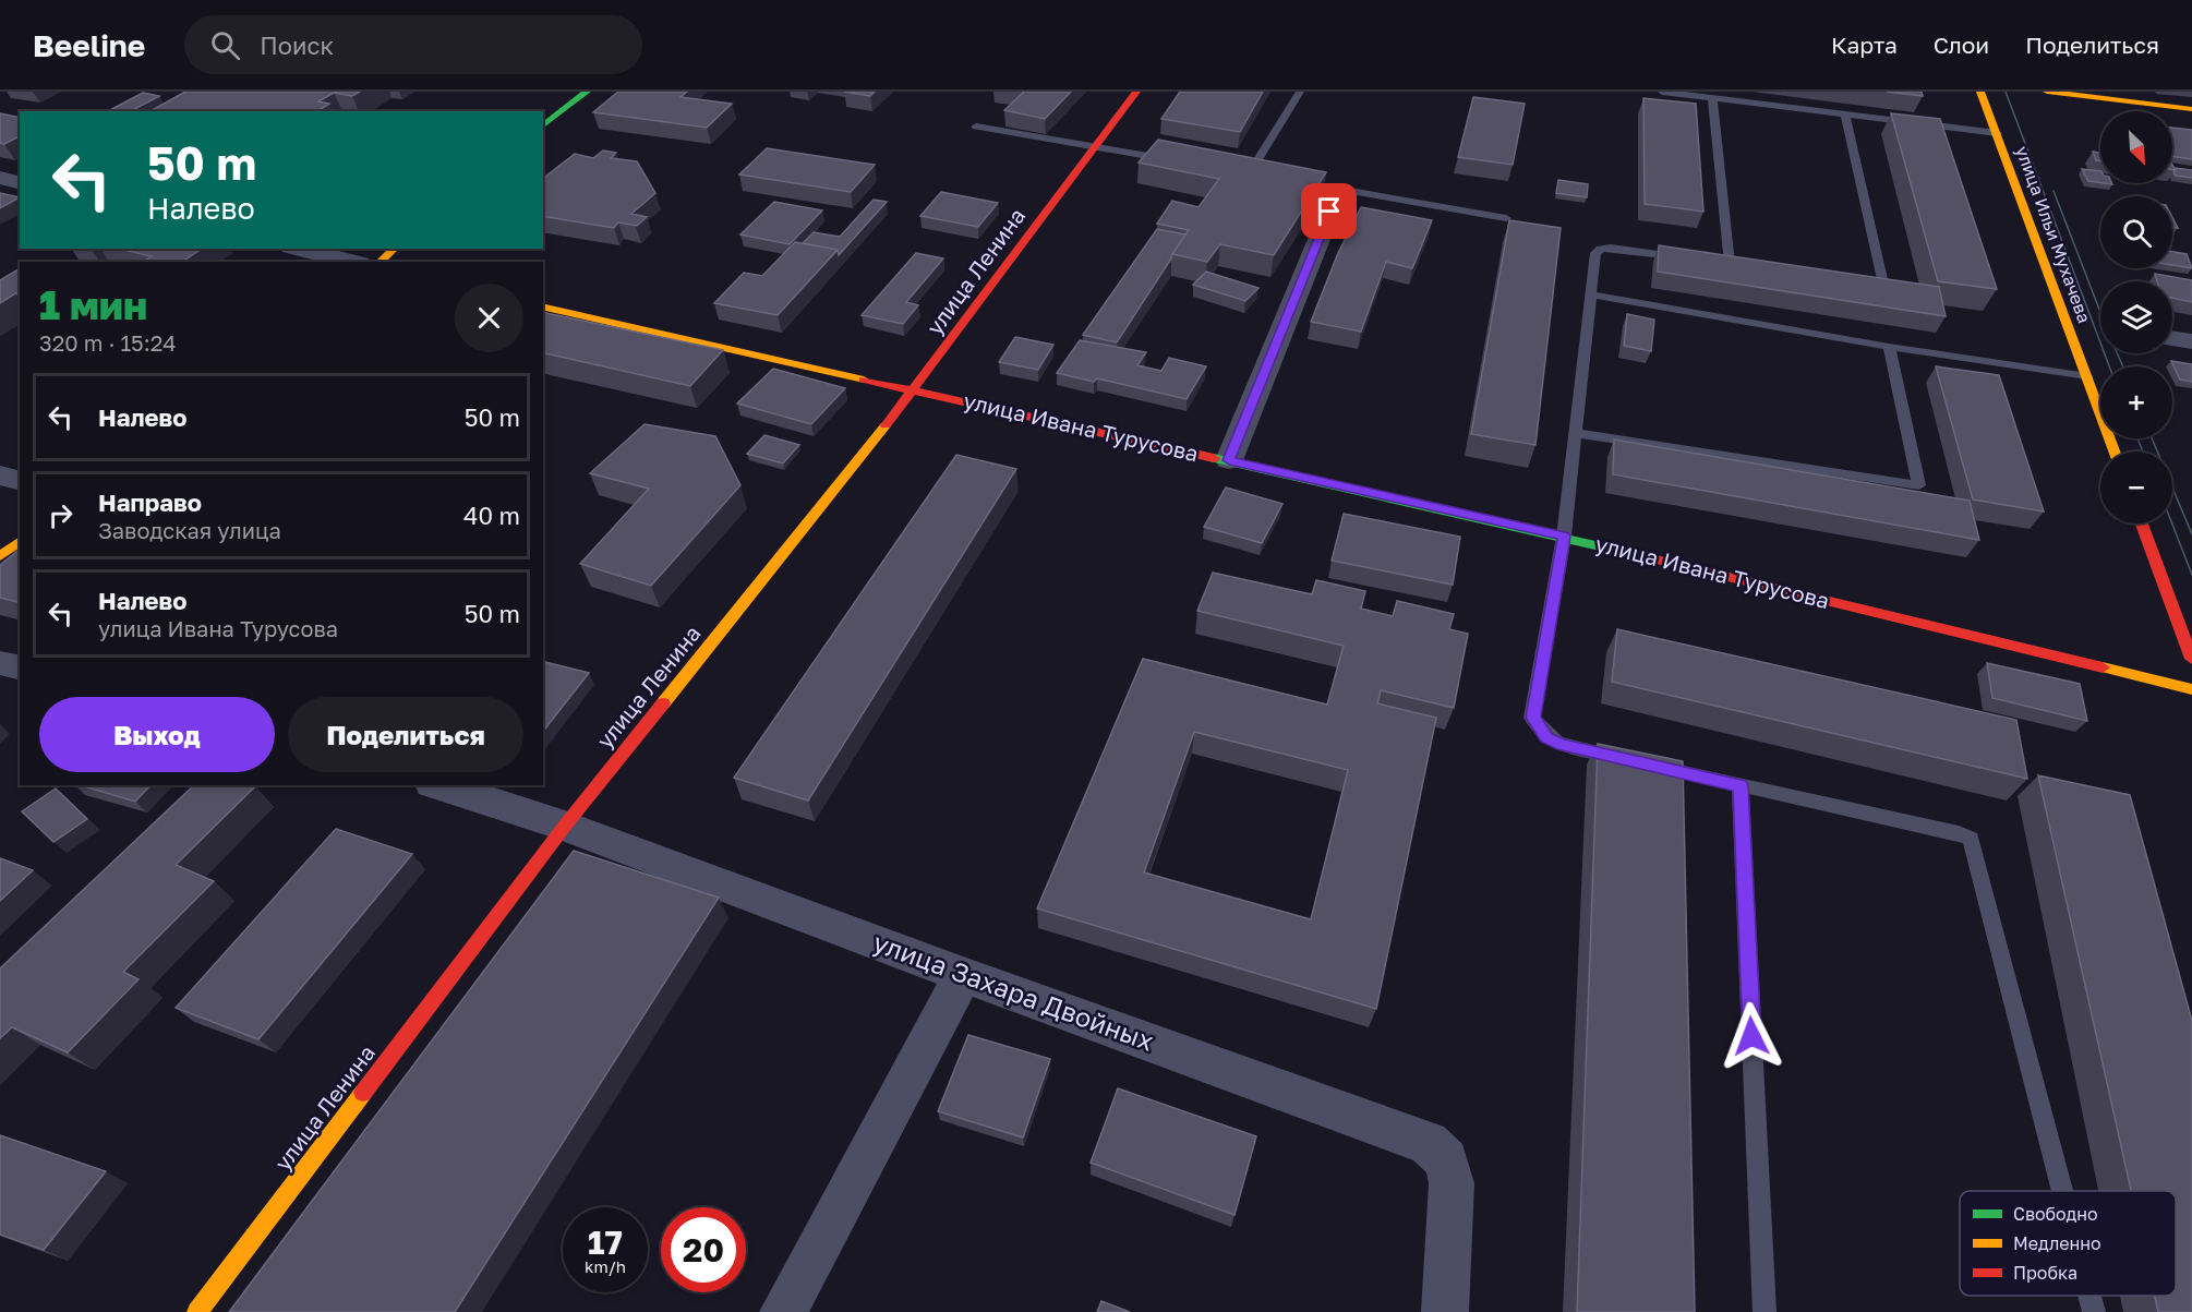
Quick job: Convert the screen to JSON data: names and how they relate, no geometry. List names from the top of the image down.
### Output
{
  "streets": {
    "street": [
      "улица Ильи Мухачева",
      "улица Ленина",
      "улица Ивана Турусова",
      "улица Захара Двойных"
    ]
  },
  "crossings": [
    ["улица Ленина", "улица Ивана Турусова"],
    ["улица Ленина", "улица Захара Двойных"]
  ],
  "legend": ["Свободно", "Медленно", "Пробка"],
  "north": "bottom right",
  "page": {
    "header": "Beeline",
    "search": "Поиск",
    "nav": ["Карта", "Слои", "Поделиться"],
    "map_buttons": ["+", "−"],
    "turn": ["50 m", "Налево"],
    "heading": ["1 мин", "320 m · 15:24"],
    "list": [
      {
        "name": "Налево",
        "value": "50 m"
      },
      {
        "name": "Направо",
        "note": "Заводская улица",
        "value": "40 m"
      },
      {
        "name": "Налево",
        "note": "улица Ивана Турусова",
        "value": "50 m"
      }
    ],
    "buttons": ["Выход", "Поделиться"],
    "speed": "17 km/h",
    "limit": "20"
  }
}
